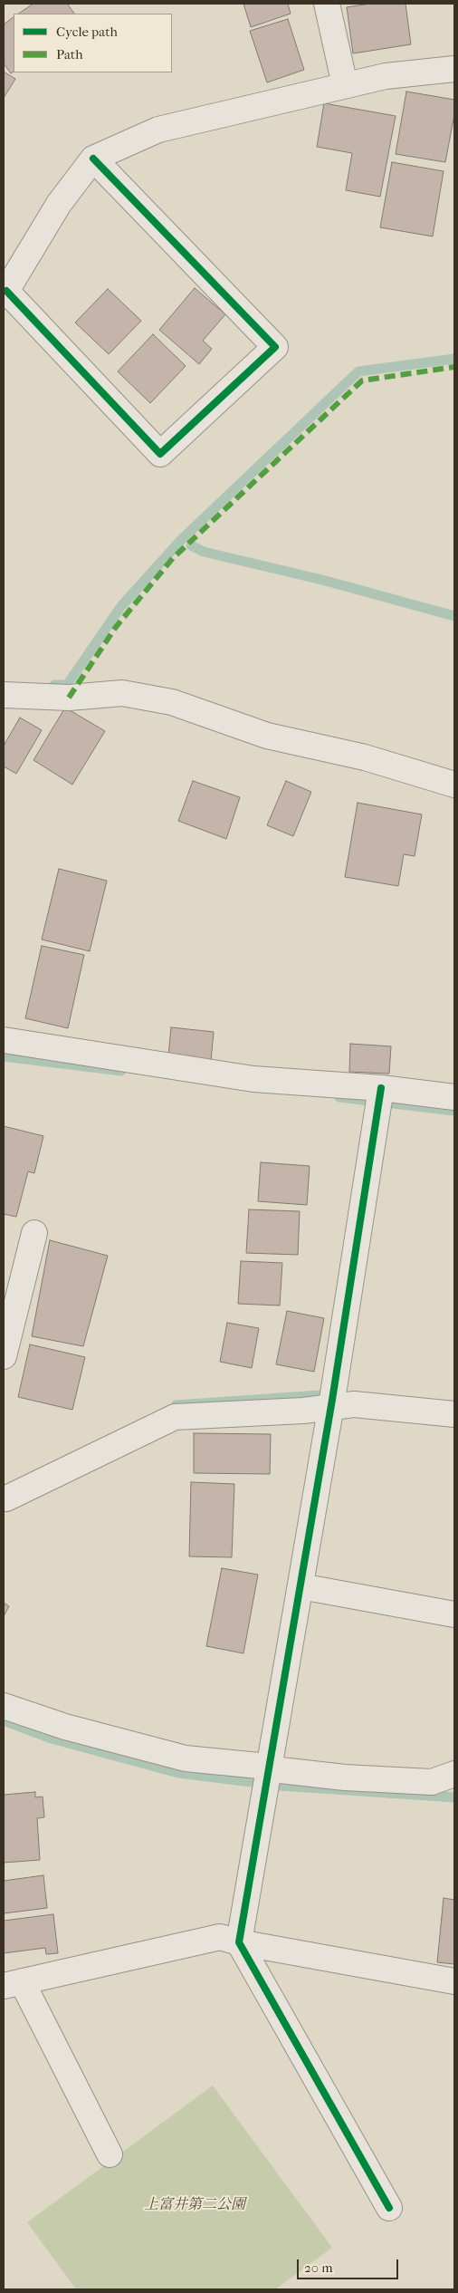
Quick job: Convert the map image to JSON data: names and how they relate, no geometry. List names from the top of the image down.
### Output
{
  "parks": ["上富井第二公園"],
  "legend": ["Cycle path", "Path"],
  "scale_bar": "20 m"
}
